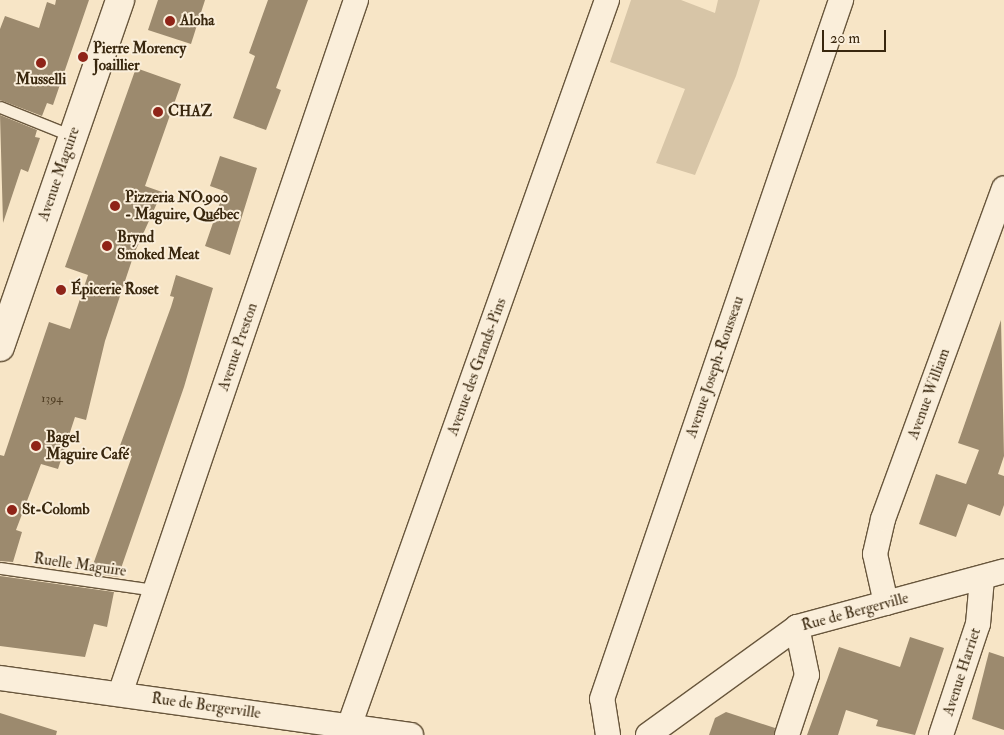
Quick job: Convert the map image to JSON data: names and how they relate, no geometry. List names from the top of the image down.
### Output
{
  "streets": {
    "street": [
      "Avenue Maguire",
      "Avenue Preston",
      "Avenue des Grands-Pins",
      "Avenue Joseph-Rousseau",
      "Avenue William",
      "Rue de Bergerville",
      "Avenue Harriet"
    ],
    "lane": ["Ruelle Maguire"]
  },
  "crossings": [
    ["Avenue Preston", "Ruelle Maguire"],
    ["Avenue Preston", "Rue de Bergerville"],
    ["Avenue des Grands-Pins", "Rue de Bergerville"],
    ["Avenue William", "Rue de Bergerville"],
    ["Rue de Bergerville", "Avenue Harriet"]
  ],
  "places": [
    "Aloha",
    "Pierre Morency Joaillier",
    "Musselli",
    "CHAZ",
    "Pizzeria NO.900 - Maguire, Québec",
    "Brynd Smoked Meat",
    "Épicerie Roset",
    "Bagel Maguire Café",
    "St-Colomb"
  ],
  "house_numbers": ["1394"],
  "scale_bar": "20 m"
}
